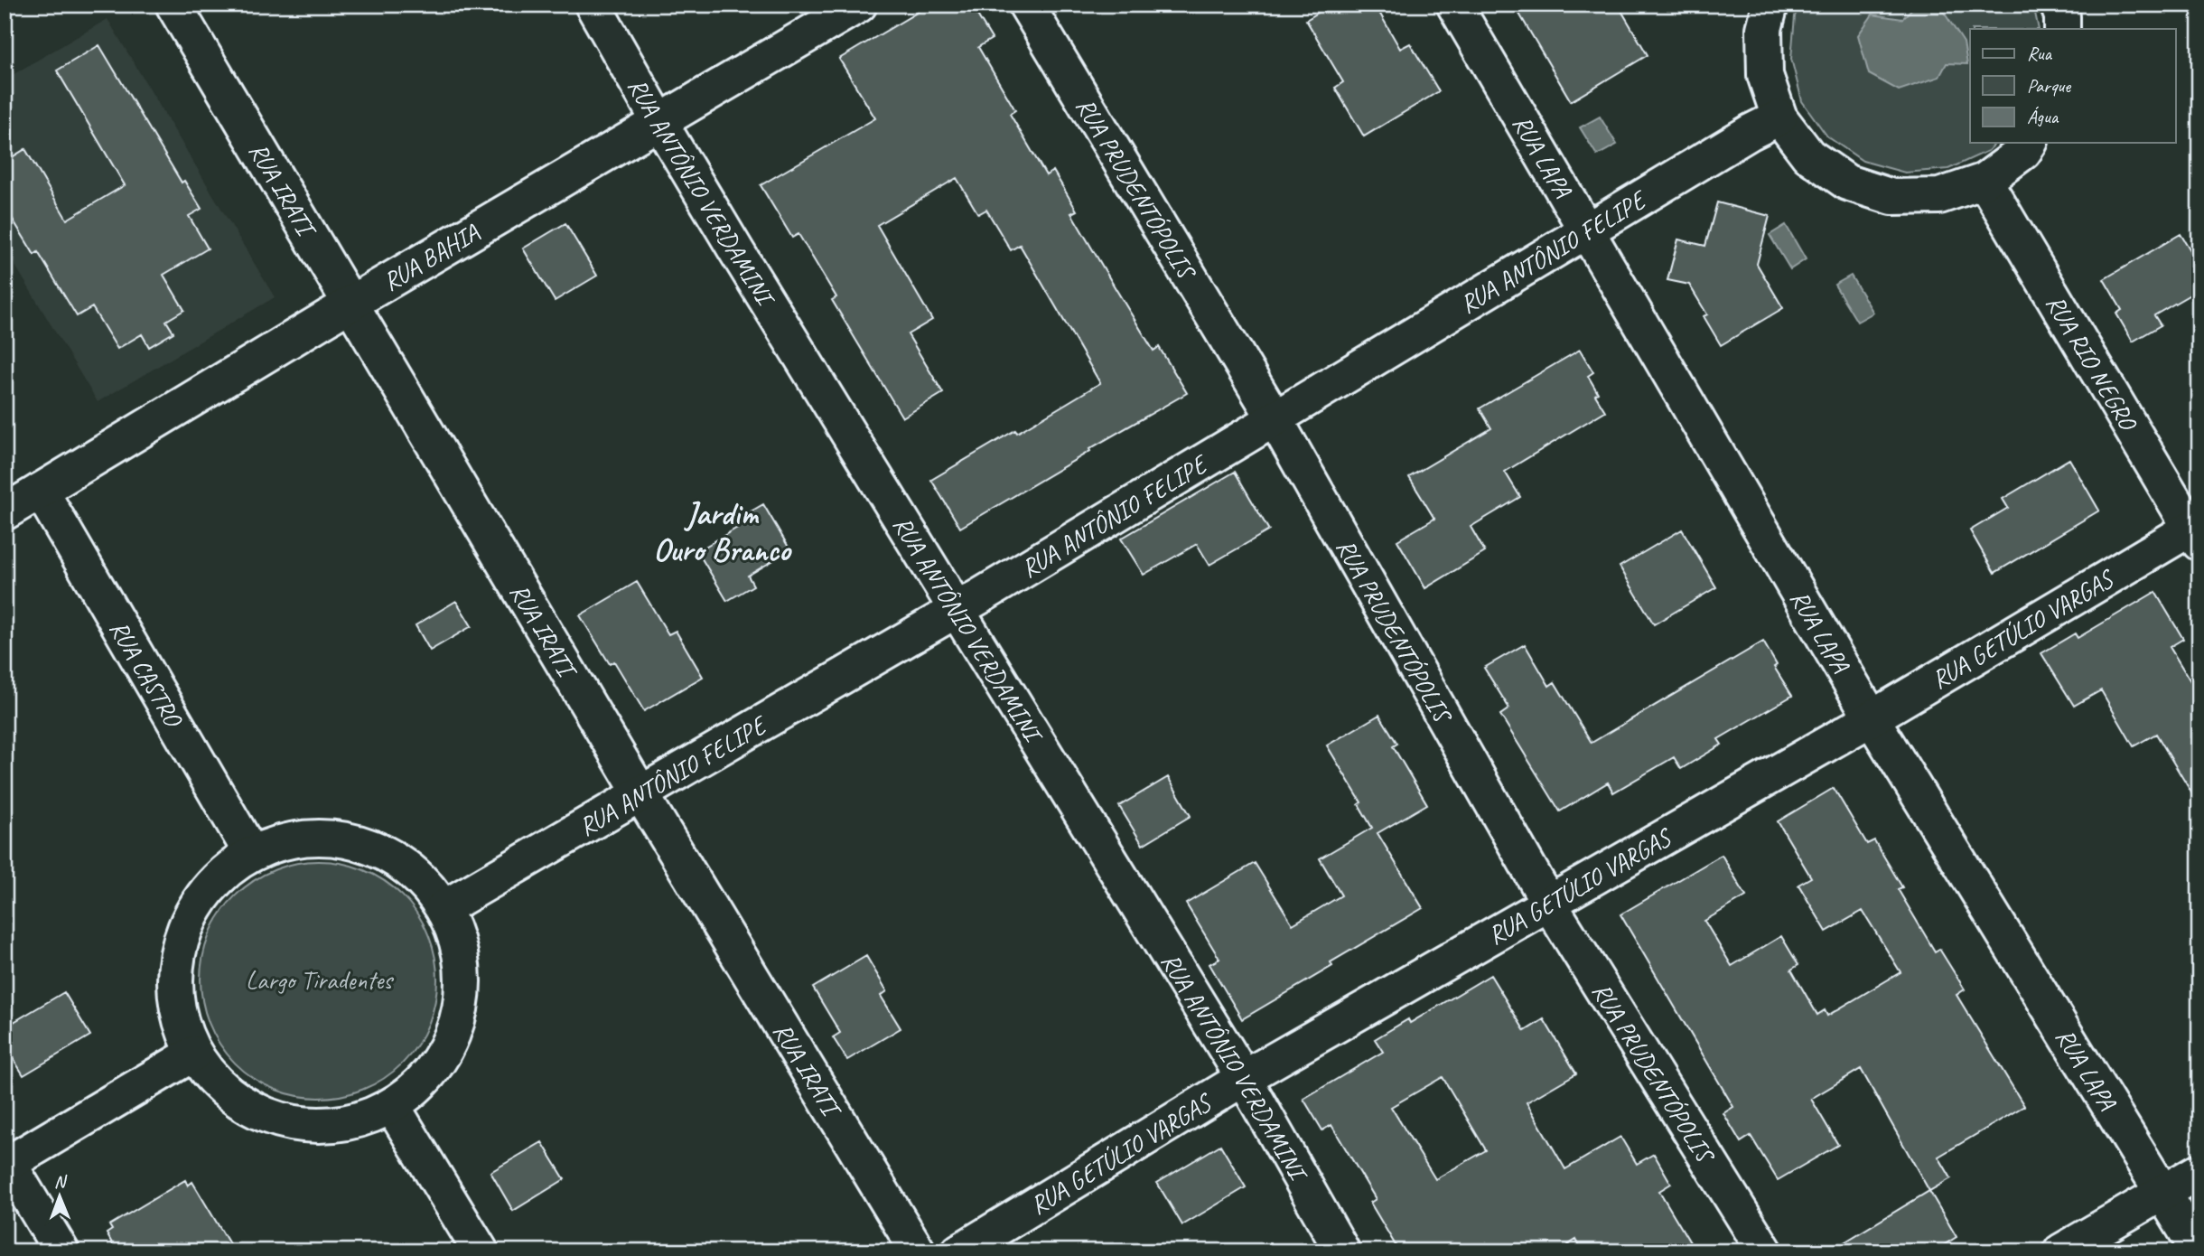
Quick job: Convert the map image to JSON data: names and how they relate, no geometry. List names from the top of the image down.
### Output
{
  "streets": {
    "street": [
      "RUA LAPA",
      "RUA PRUDENTÓPOLIS",
      "RUA IRATI",
      "RUA ANTÔNIO VERDAMINI",
      "RUA ANTÔNIO FELIPE",
      "RUA BAHIA",
      "RUA RIO NEGRO",
      "RUA GETÚLIO VARGAS",
      "RUA CASTRO"
    ]
  },
  "crossings": [
    ["RUA LAPA", "RUA ANTÔNIO FELIPE"],
    ["RUA LAPA", "RUA GETÚLIO VARGAS"],
    ["RUA PRUDENTÓPOLIS", "RUA ANTÔNIO FELIPE"],
    ["RUA PRUDENTÓPOLIS", "RUA GETÚLIO VARGAS"],
    ["RUA IRATI", "RUA ANTÔNIO FELIPE"],
    ["RUA IRATI", "RUA BAHIA"],
    ["RUA ANTÔNIO VERDAMINI", "RUA ANTÔNIO FELIPE"],
    ["RUA ANTÔNIO VERDAMINI", "RUA BAHIA"],
    ["RUA ANTÔNIO VERDAMINI", "RUA GETÚLIO VARGAS"],
    ["RUA BAHIA", "RUA CASTRO"],
    ["RUA RIO NEGRO", "RUA GETÚLIO VARGAS"]
  ],
  "districts": ["Jardim Ouro Branco"],
  "parks": ["Largo Tiradentes"],
  "legend": ["Rua", "Parque", "Água"],
  "north": "top"
}
